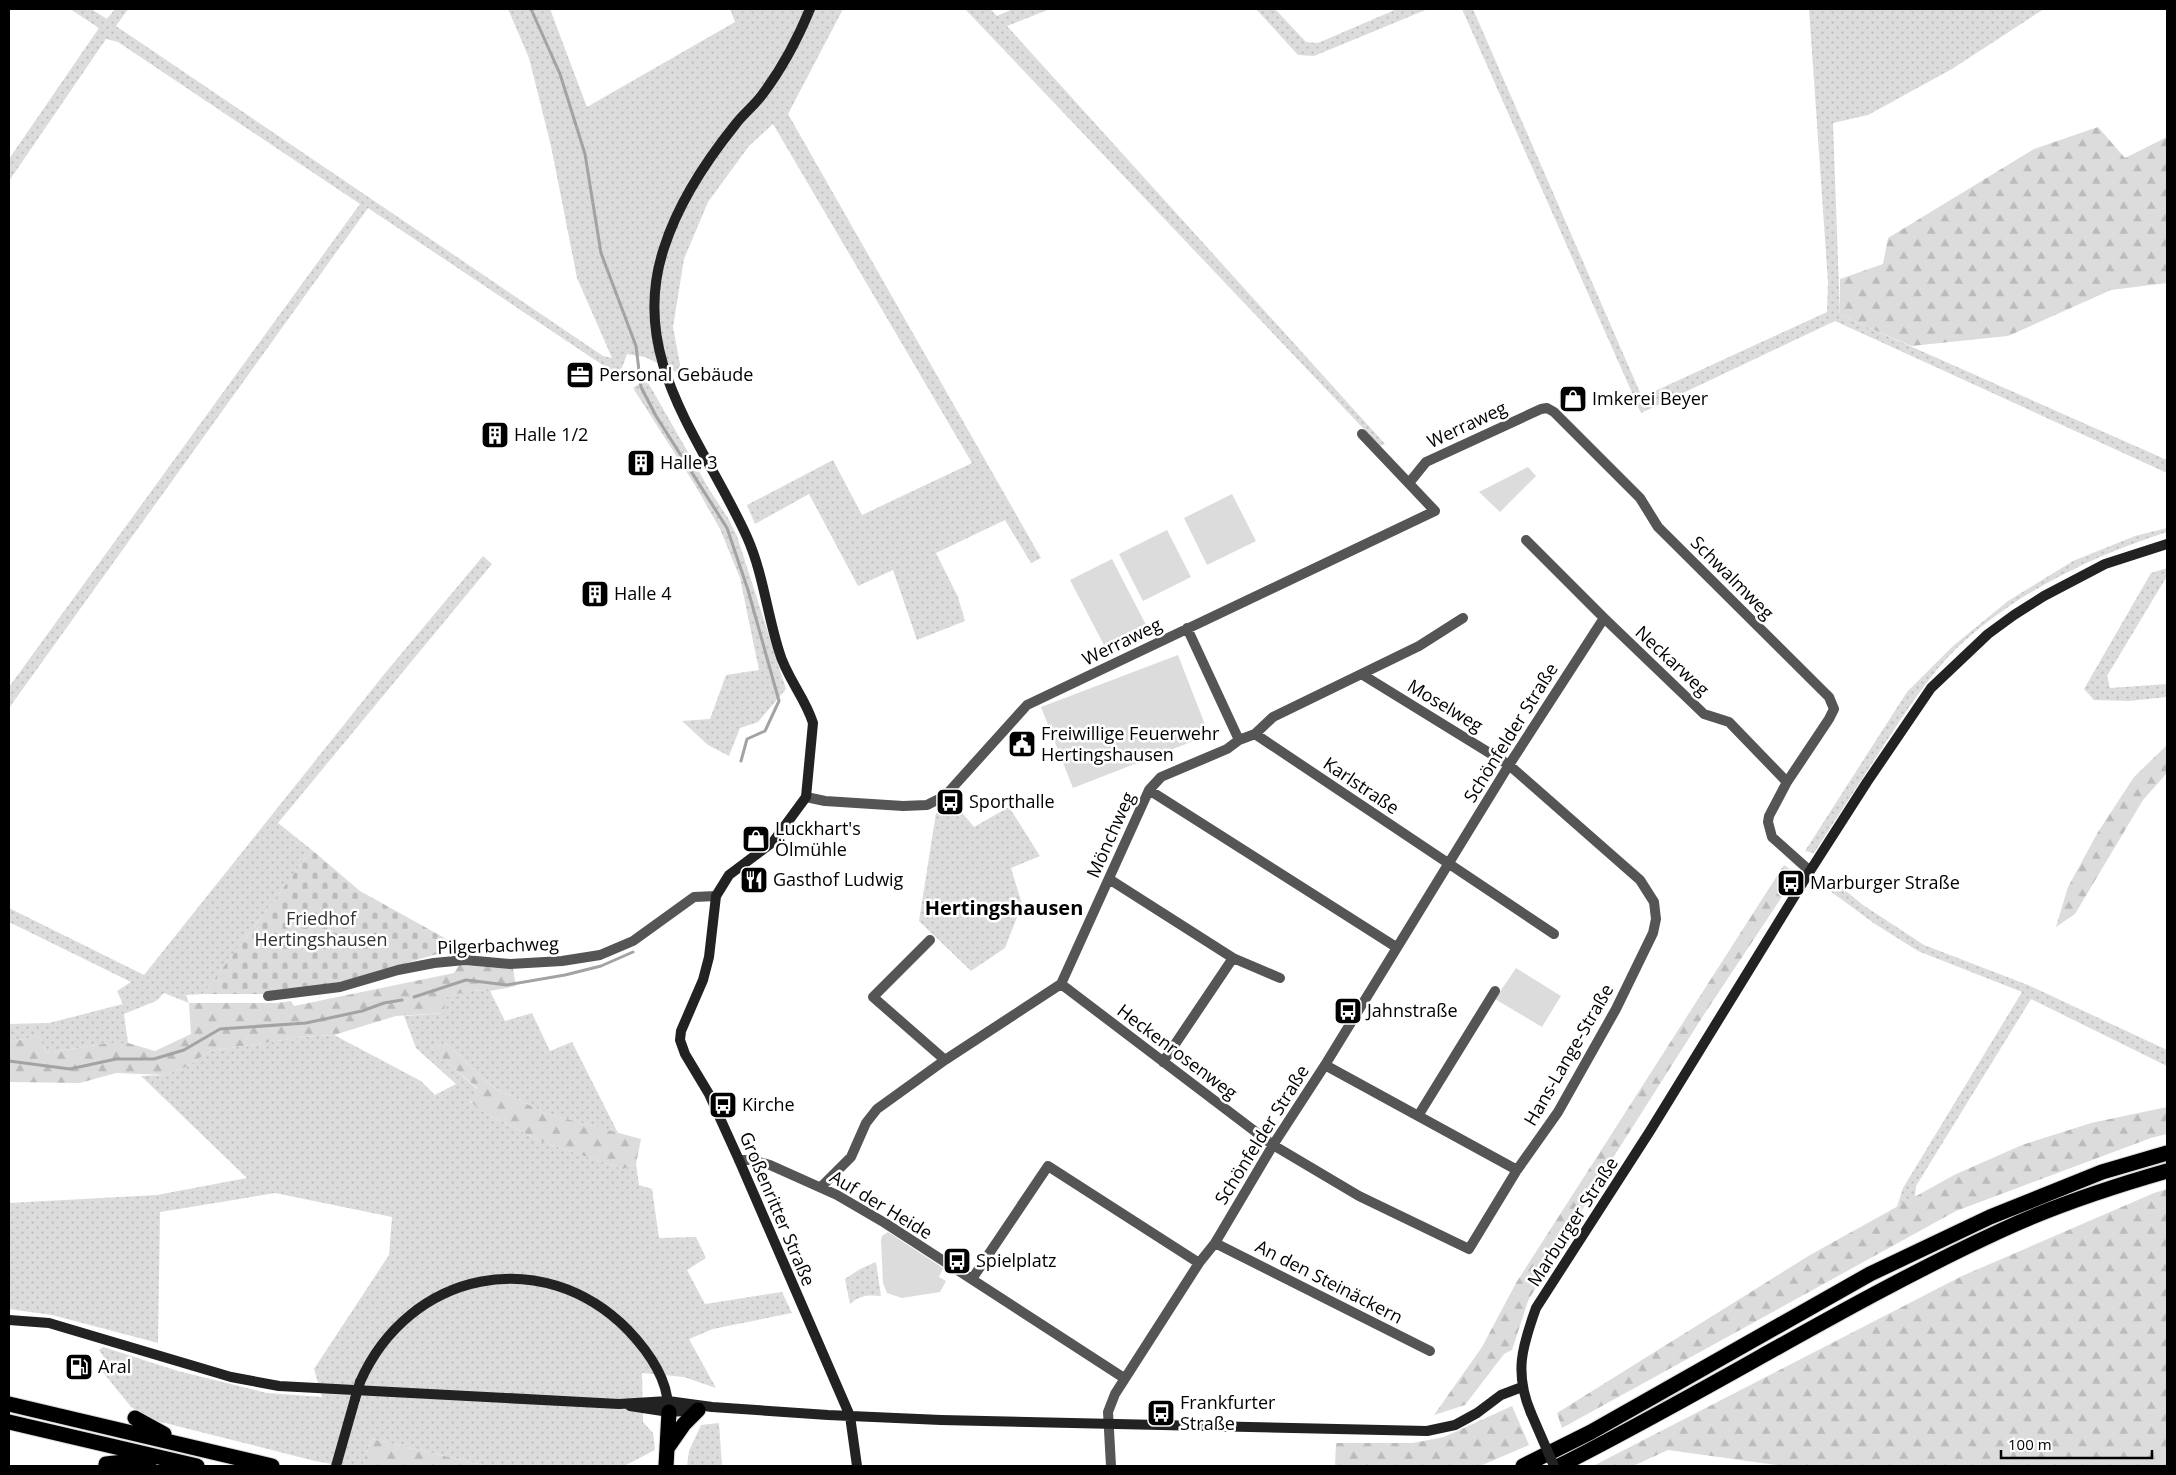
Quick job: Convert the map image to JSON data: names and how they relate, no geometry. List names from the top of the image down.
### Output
{
  "streets": {
    "street": [
      "Werraweg",
      "Schwalmweg",
      "Neckarweg",
      "Moselweg",
      "Schönfelder Straße",
      "Karlstraße",
      "Mönchweg",
      "Pilgerbachweg",
      "Heckenrosenweg",
      "Hans-Lange-Straße",
      "Auf der Heide",
      "Großenritter Straße",
      "Marburger Straße",
      "An den Steinäckern"
    ]
  },
  "crossings": [
    ["Werraweg", "Schwalmweg"],
    ["Werraweg", "Großenritter Straße"],
    ["Schwalmweg", "Neckarweg"],
    ["Neckarweg", "Schönfelder Straße"],
    ["Moselweg", "Schönfelder Straße"],
    ["Moselweg", "Mönchweg"],
    ["Moselweg", "Hans-Lange-Straße"],
    ["Schönfelder Straße", "Karlstraße"],
    ["Schönfelder Straße", "Heckenrosenweg"],
    ["Schönfelder Straße", "Hans-Lange-Straße"],
    ["Schönfelder Straße", "Auf der Heide"],
    ["Schönfelder Straße", "An den Steinäckern"],
    ["Karlstraße", "Mönchweg"],
    ["Mönchweg", "Heckenrosenweg"],
    ["Pilgerbachweg", "Großenritter Straße"],
    ["Heckenrosenweg", "Hans-Lange-Straße"],
    ["Auf der Heide", "Großenritter Straße"]
  ],
  "districts": ["Hertingshausen"],
  "parks": ["Friedhof Hertingshausen"],
  "places": {
    "office": ["Personal Gebäude"],
    "shop": ["Imkerei Beyer", "Luckhart's Ölmühle"],
    "building": ["Halle 1/2", "Halle 3", "Halle 4"],
    "public building": ["Freiwillige Feuerwehr Hertingshausen"],
    "bus stop": [
      "Sporthalle",
      "Marburger Straße",
      "Jahnstraße",
      "Kirche",
      "Spielplatz",
      "Frankfurter Straße"
    ],
    "restaurant": ["Gasthof Ludwig"],
    "fuel station": ["Aral"]
  },
  "scale_bar": "100 m"
}
